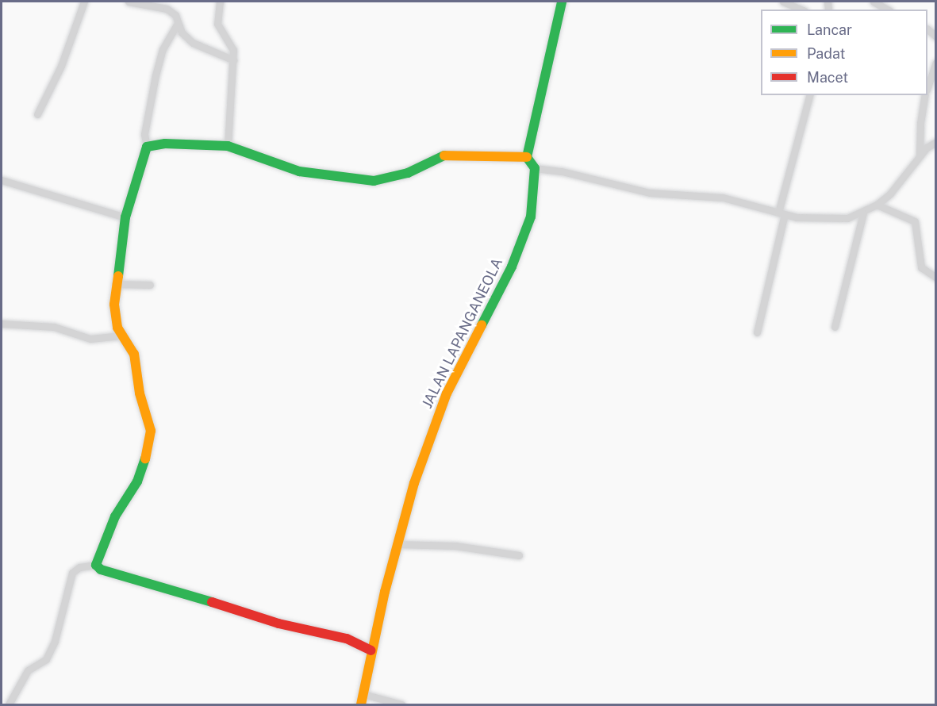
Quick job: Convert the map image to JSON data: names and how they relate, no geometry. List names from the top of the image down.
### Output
{
  "streets": {
    "street": ["JALAN LAPANGANEOLA"]
  },
  "legend": ["Lancar", "Padat", "Macet"]
}
